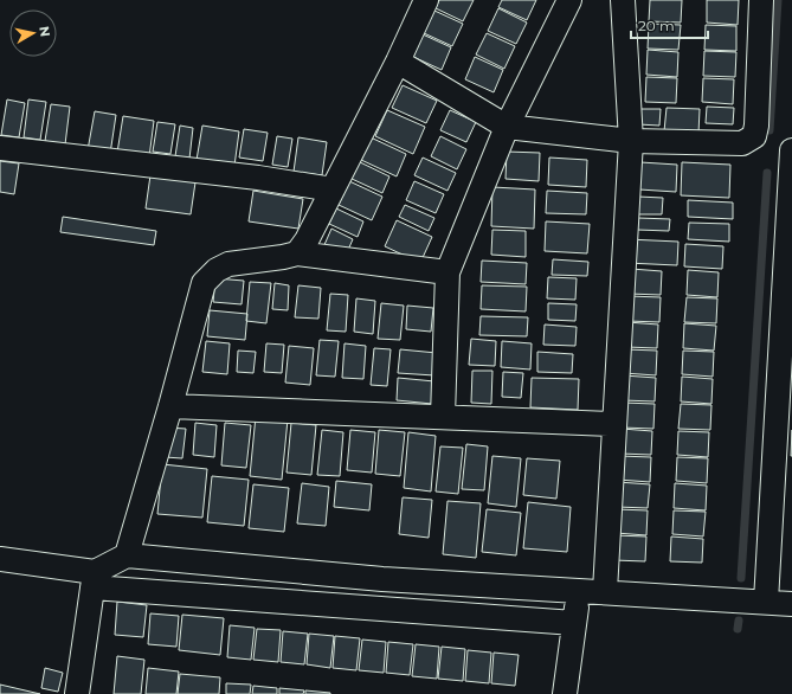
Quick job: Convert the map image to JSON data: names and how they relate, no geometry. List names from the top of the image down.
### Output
{
  "scale_bar": "20 m",
  "north": "right"
}
